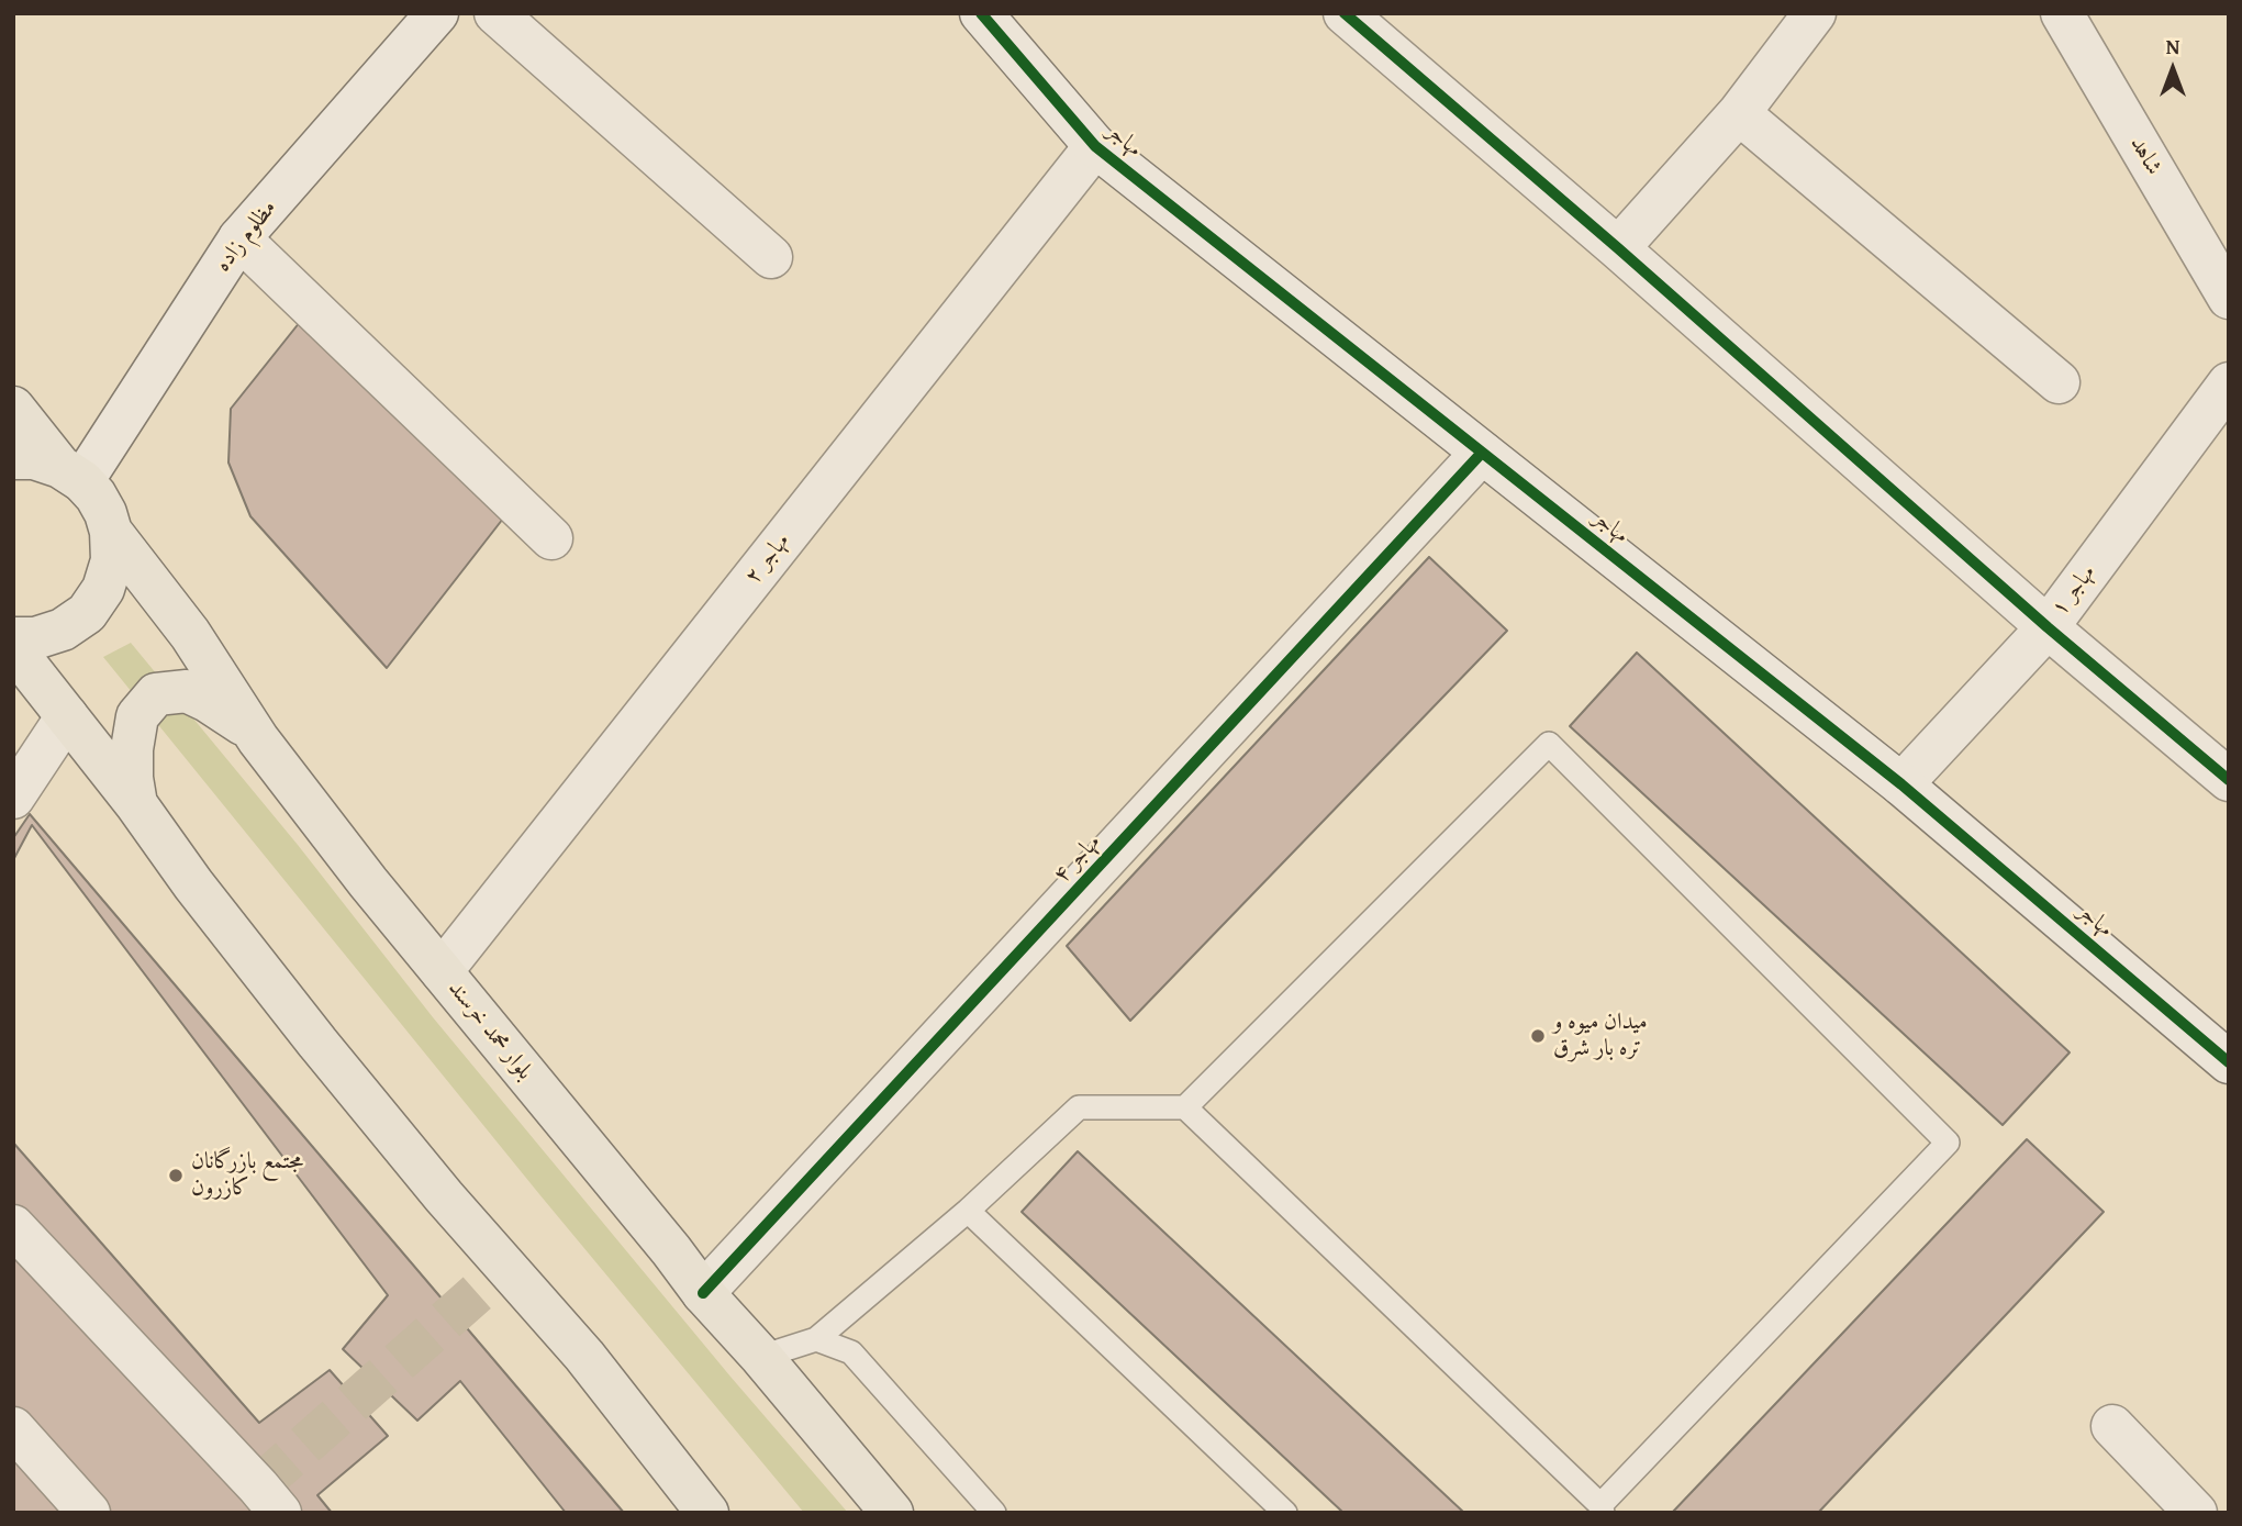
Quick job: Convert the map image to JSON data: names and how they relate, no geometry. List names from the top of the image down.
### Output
{
  "streets": {
    "main road": ["بلوار محمد خرسند"],
    "street": [
      "مهاجر",
      "شاهد",
      "مظلوم زاده",
      "مهاجر ۲",
      "مهاجر ۱",
      "مهاجر ۴"
    ]
  },
  "crossings": [
    ["مهاجر", "مهاجر ۲"],
    ["مهاجر", "مهاجر ۱"],
    ["مهاجر", "مهاجر ۴"],
    ["مظلوم زاده", "بلوار محمد خرسند"],
    ["مهاجر ۲", "بلوار محمد خرسند"],
    ["مهاجر ۴", "بلوار محمد خرسند"]
  ],
  "places": ["میدان میوه و تره بار شرق", "مجتمع بازرگانان کازرون"],
  "north": "top"
}
